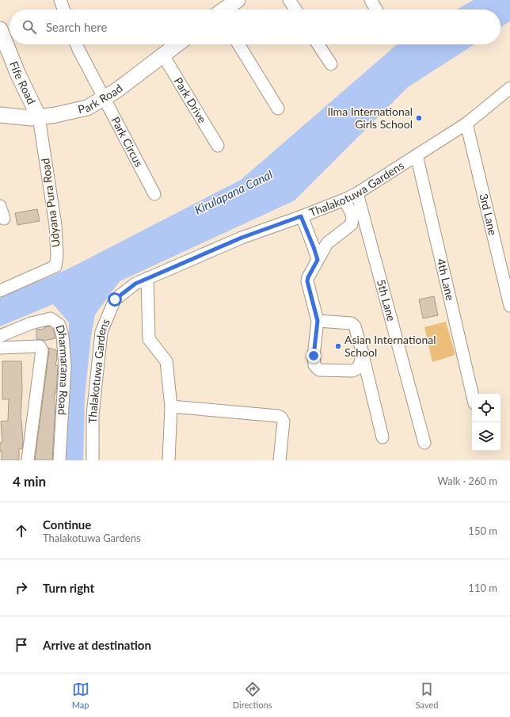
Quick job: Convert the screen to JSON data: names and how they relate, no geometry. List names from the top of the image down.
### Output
{
  "streets": {
    "main road": ["Fife Road", "Park Road"],
    "street": [
      "Park Drive",
      "Park Circus",
      "Thalakotuwa Gardens",
      "Udyana Pura Road",
      "3rd Lane",
      "4th Lane",
      "5th Lane",
      "Dharmarama Road"
    ]
  },
  "crossings": [
    ["Fife Road", "Park Road"],
    ["Fife Road", "Udyana Pura Road"],
    ["Park Road", "Park Drive"],
    ["Park Road", "Park Circus"],
    ["Park Road", "Udyana Pura Road"],
    ["Thalakotuwa Gardens", "3rd Lane"],
    ["Thalakotuwa Gardens", "4th Lane"],
    ["Thalakotuwa Gardens", "5th Lane"]
  ],
  "water": ["Kirulapana Canal"],
  "places": ["Ilma International Girls School", "Asian International School"],
  "page": {
    "search": "Search here",
    "heading": ["4 min", "Walk · 260 m"],
    "list": [
      ["Continue", "Thalakotuwa Gardens", "150 m"],
      ["Turn right", "110 m"],
      "Arrive at destination"
    ],
    "nav": ["Map", "Directions", "Saved"]
  }
}
